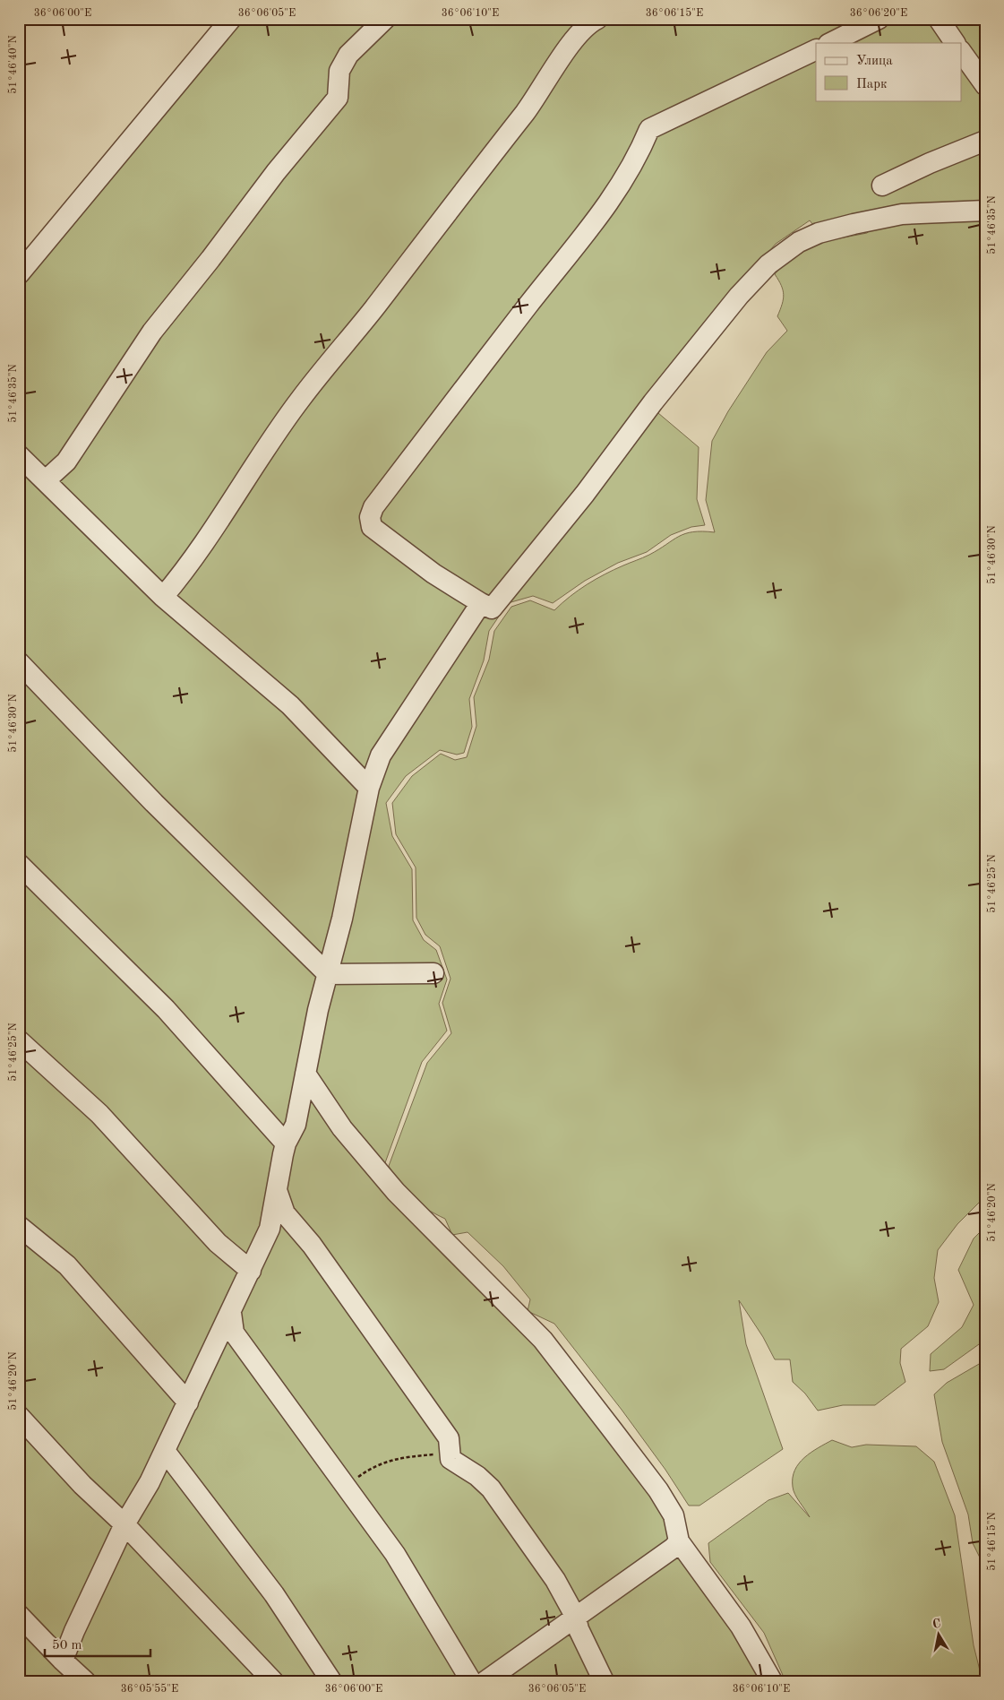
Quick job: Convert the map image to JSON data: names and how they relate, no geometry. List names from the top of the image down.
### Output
{
  "legend": ["Улица", "Парк"],
  "scale_bar": "50 m",
  "north": "top",
  "coordinates": [
    "36°06'00\"E",
    "36°06'05\"E",
    "36°06'10\"E",
    "36°06'15\"E",
    "36°06'20\"E",
    "51°46'40\"N",
    "51°46'35\"N",
    "51°46'30\"N",
    "51°46'25\"N",
    "51°46'20\"N",
    "51°46'15\"N",
    "36°05'55\"E"
  ]
}
